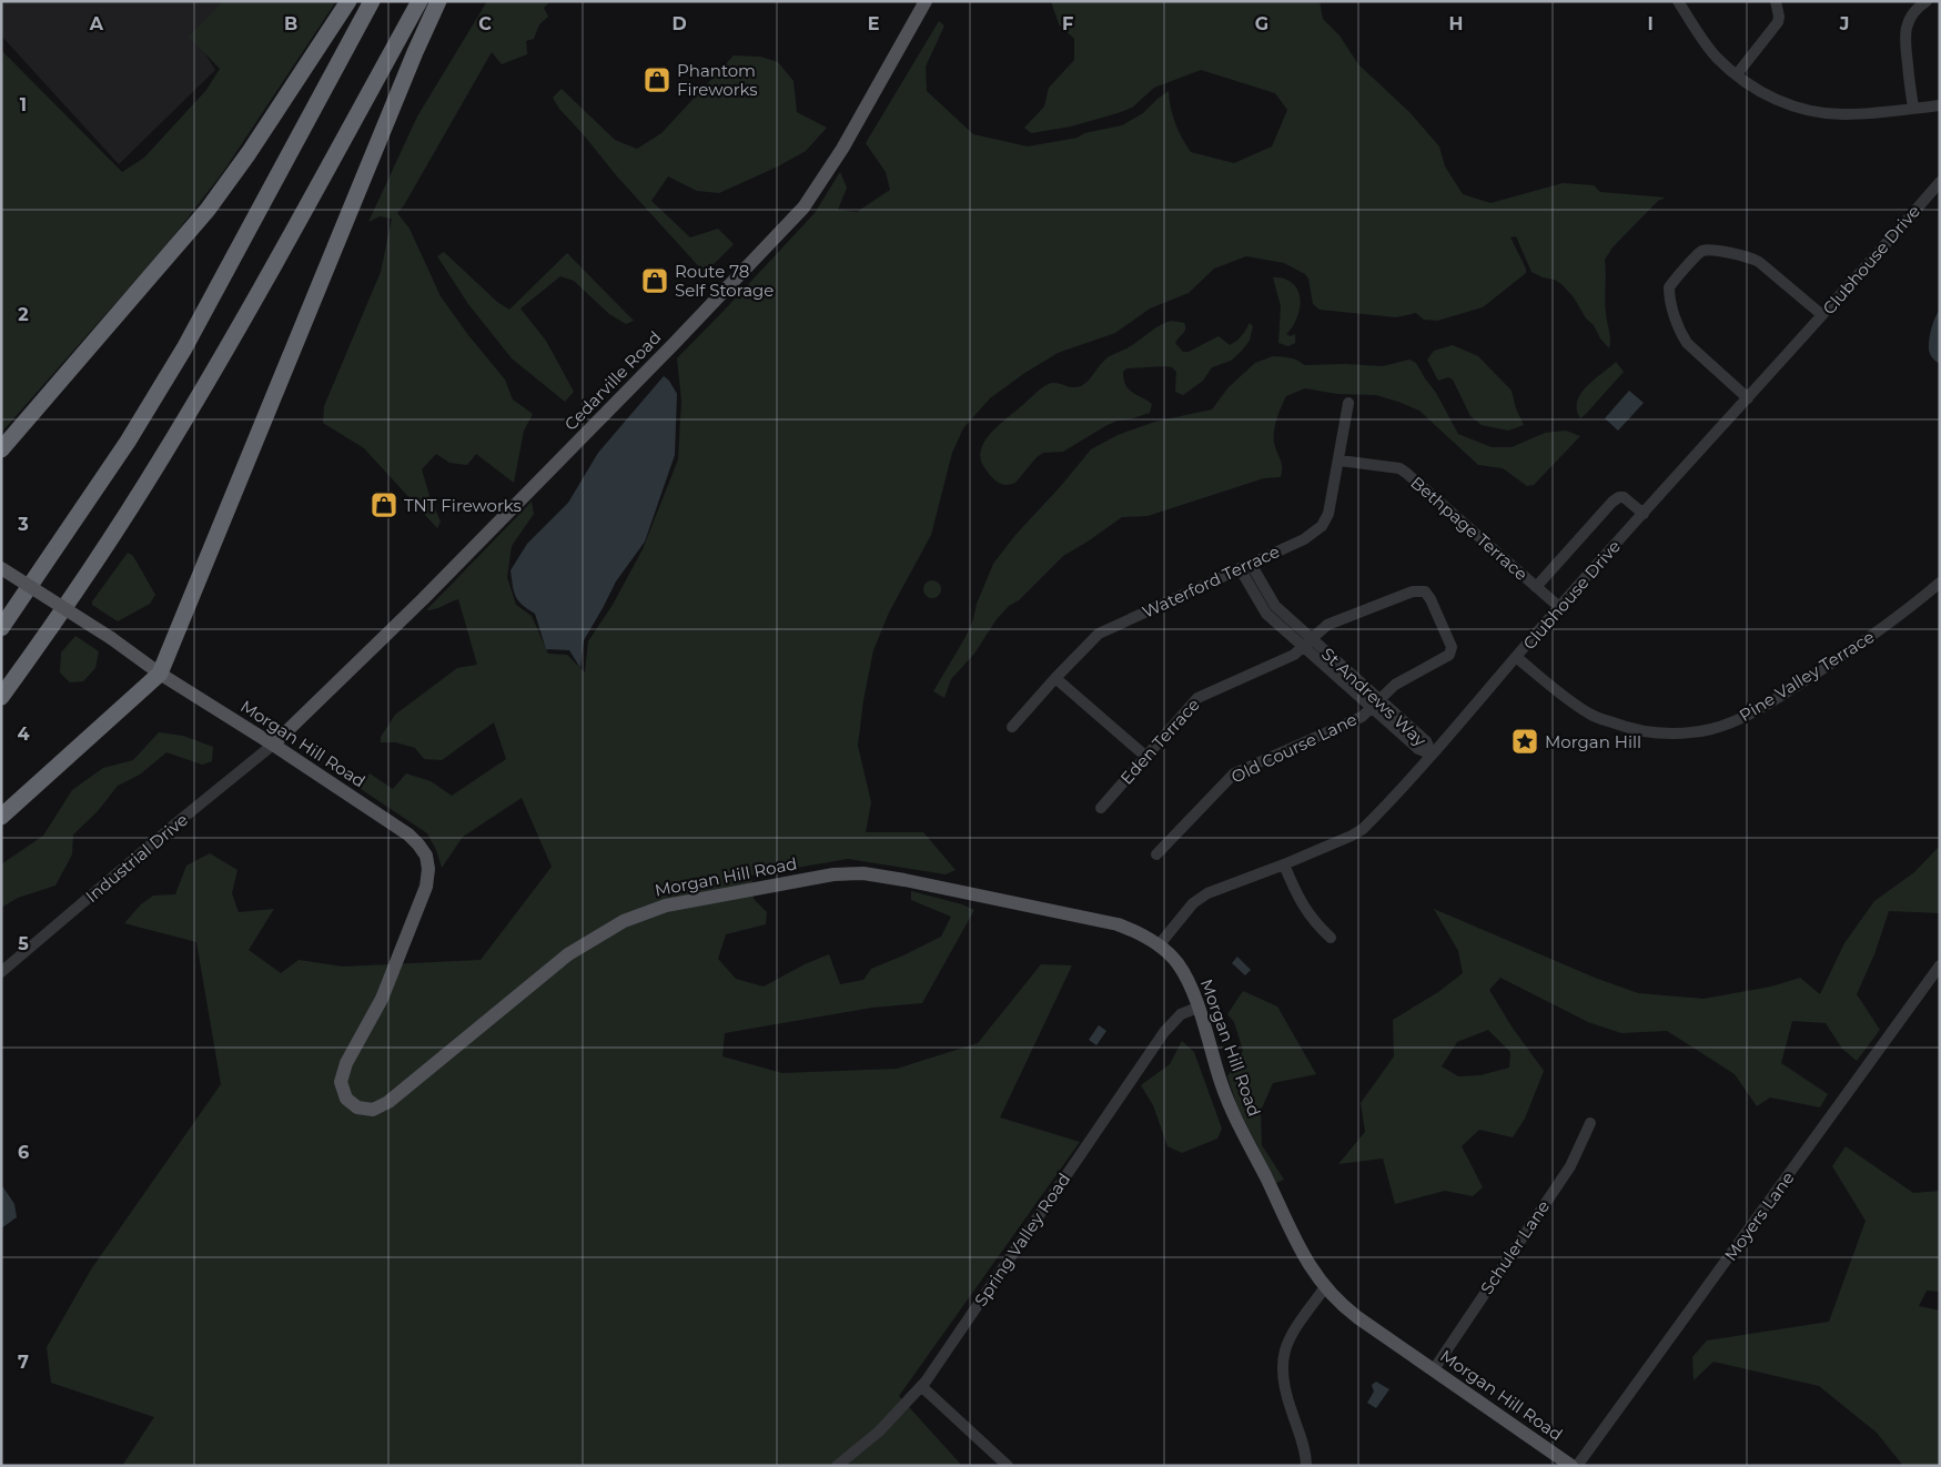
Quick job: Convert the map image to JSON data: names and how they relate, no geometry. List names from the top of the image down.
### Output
{
  "streets": {
    "main road": ["Cedarville Road", "Morgan Hill Road"],
    "street": [
      "Clubhouse Drive",
      "Bethpage Terrace",
      "Waterford Terrace",
      "Pine Valley Terrace",
      "St Andrews Way",
      "Eden Terrace",
      "Old Course Lane",
      "Industrial Drive",
      "Moyers Lane",
      "Spring Valley Road",
      "Schuler Lane"
    ]
  },
  "crossings": [
    ["Clubhouse Drive", "Bethpage Terrace"],
    ["Clubhouse Drive", "Pine Valley Terrace"],
    ["Clubhouse Drive", "St Andrews Way"],
    ["Clubhouse Drive", "Morgan Hill Road"],
    ["Cedarville Road", "Morgan Hill Road"],
    ["Cedarville Road", "Industrial Drive"],
    ["Bethpage Terrace", "Waterford Terrace"],
    ["Waterford Terrace", "St Andrews Way"],
    ["St Andrews Way", "Eden Terrace"],
    ["St Andrews Way", "Old Course Lane"],
    ["Eden Terrace", "Old Course Lane"],
    ["Morgan Hill Road", "Industrial Drive"],
    ["Morgan Hill Road", "Spring Valley Road"],
    ["Morgan Hill Road", "Schuler Lane"]
  ],
  "places": {
    "shop": ["Phantom Fireworks", "Route 78 Self Storage", "TNT Fireworks"],
    "place": ["Morgan Hill"]
  },
  "grid": {
    "columns": [
      "A",
      "B",
      "C",
      "D",
      "E",
      "F",
      "G",
      "H",
      "I",
      "J"
    ],
    "rows": [
      "1",
      "2",
      "3",
      "4",
      "5",
      "6",
      "7"
    ]
  }
}
